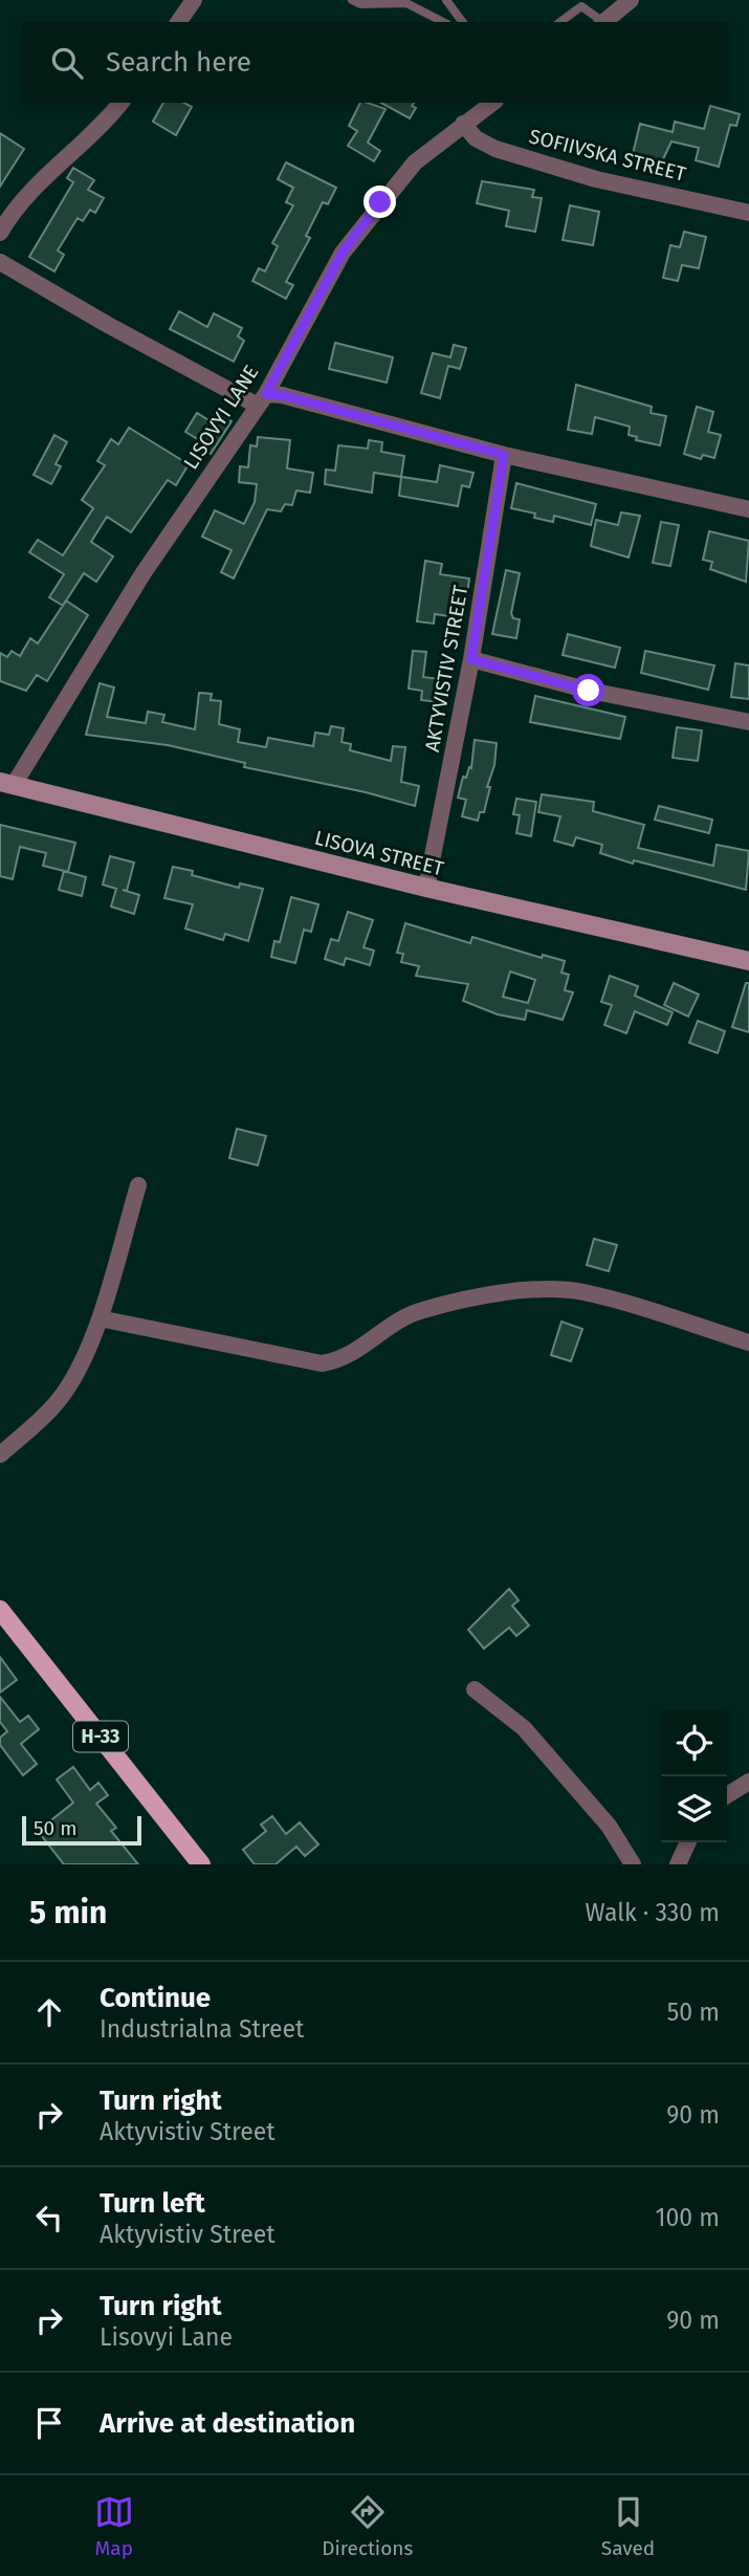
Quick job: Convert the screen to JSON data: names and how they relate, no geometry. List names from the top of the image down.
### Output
{
  "streets": {
    "main road": ["Н-33"],
    "street": [
      "SOFIIVSKA STREET",
      "LISOVYI LANE",
      "AKTYVISTIV STREET",
      "LISOVA STREET"
    ]
  },
  "crossings": [
    ["SOFIIVSKA STREET", "LISOVYI LANE"],
    ["LISOVYI LANE", "LISOVA STREET"],
    ["AKTYVISTIV STREET", "LISOVA STREET"]
  ],
  "scale_bar": "50 m",
  "page": {
    "search": "Search here",
    "scale": "50 m",
    "heading": ["5 min", "Walk · 330 m"],
    "list": [
      ["Continue", "Industrialna Street", "50 m"],
      ["Turn right", "Aktyvistiv Street", "90 m"],
      ["Turn left", "Aktyvistiv Street", "100 m"],
      ["Turn right", "Lisovyi Lane", "90 m"],
      "Arrive at destination"
    ],
    "nav": ["Map", "Directions", "Saved"]
  }
}
